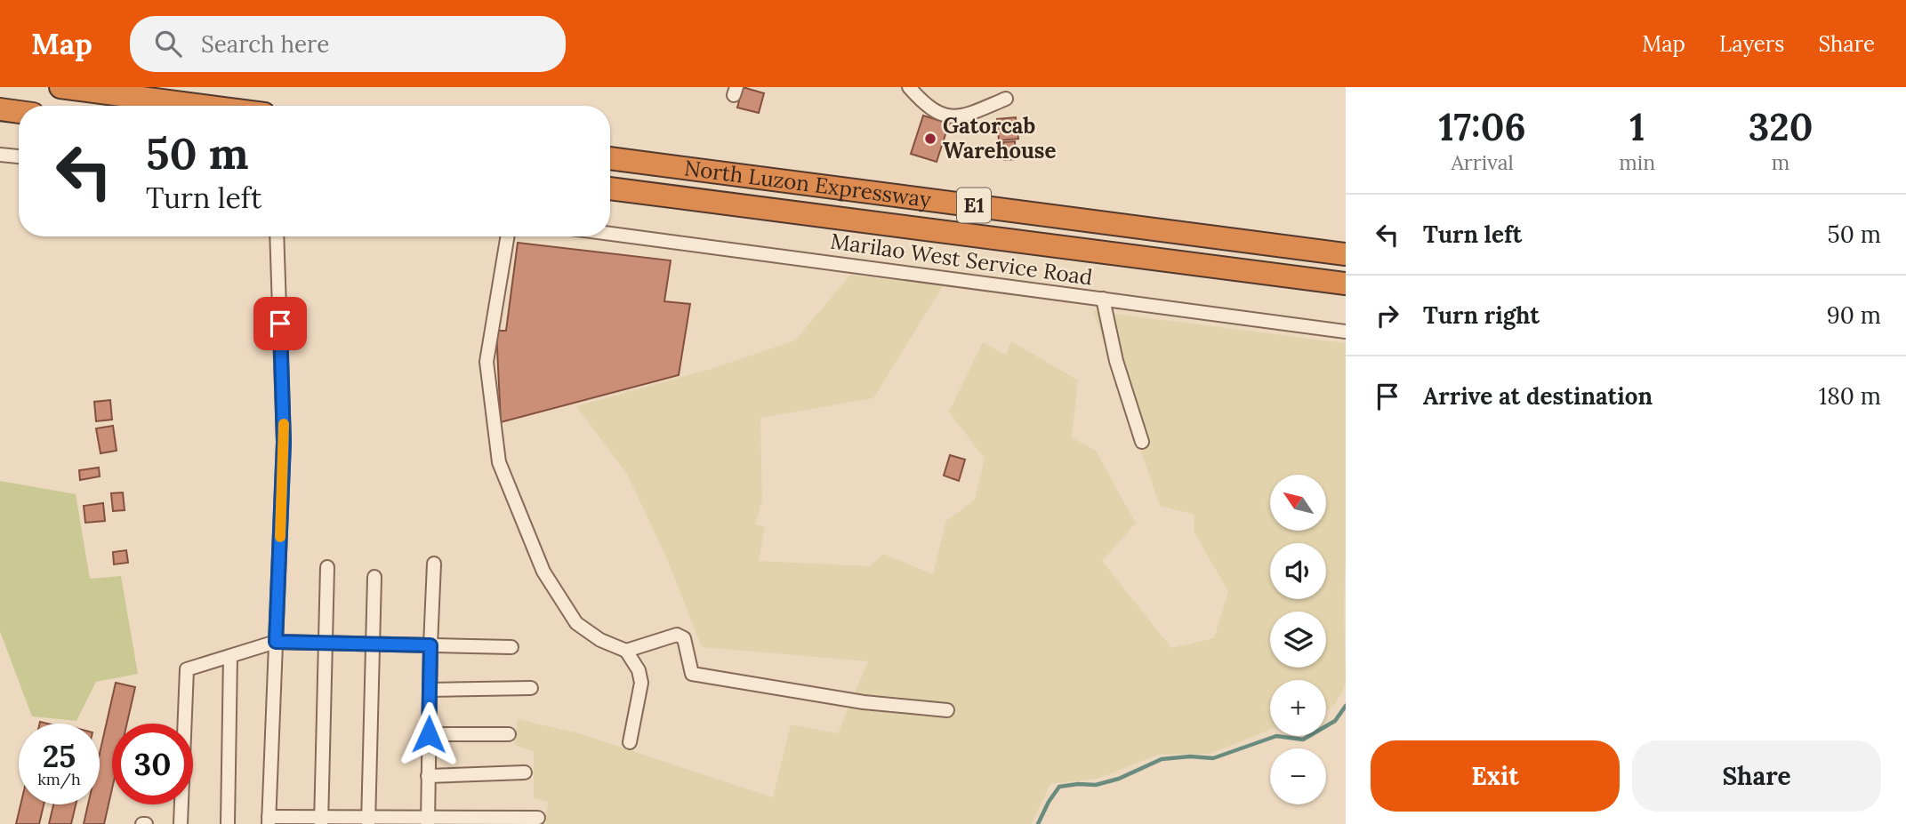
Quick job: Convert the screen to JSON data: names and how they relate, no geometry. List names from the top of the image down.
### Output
{
  "streets": {
    "highway": ["North Luzon Expressway", "E1"],
    "street": ["Marilao West Service Road"]
  },
  "places": ["Gatorcab Warehouse"],
  "north": "top left",
  "page": {
    "header": "Map",
    "search": "Search here",
    "nav": ["Map", "Layers", "Share"],
    "eta": [
      "17:06",
      "Arrival",
      "1",
      "min",
      "320",
      "m"
    ],
    "turn": ["50 m", "Turn left"],
    "list": [
      {
        "name": "Turn left",
        "value": "50 m"
      },
      {
        "name": "Turn right",
        "value": "90 m"
      },
      {
        "name": "Arrive at destination",
        "value": "180 m"
      }
    ],
    "map_buttons": ["+", "−"],
    "speed": "25 km/h",
    "limit": "30",
    "buttons": ["Exit", "Share"]
  }
}
